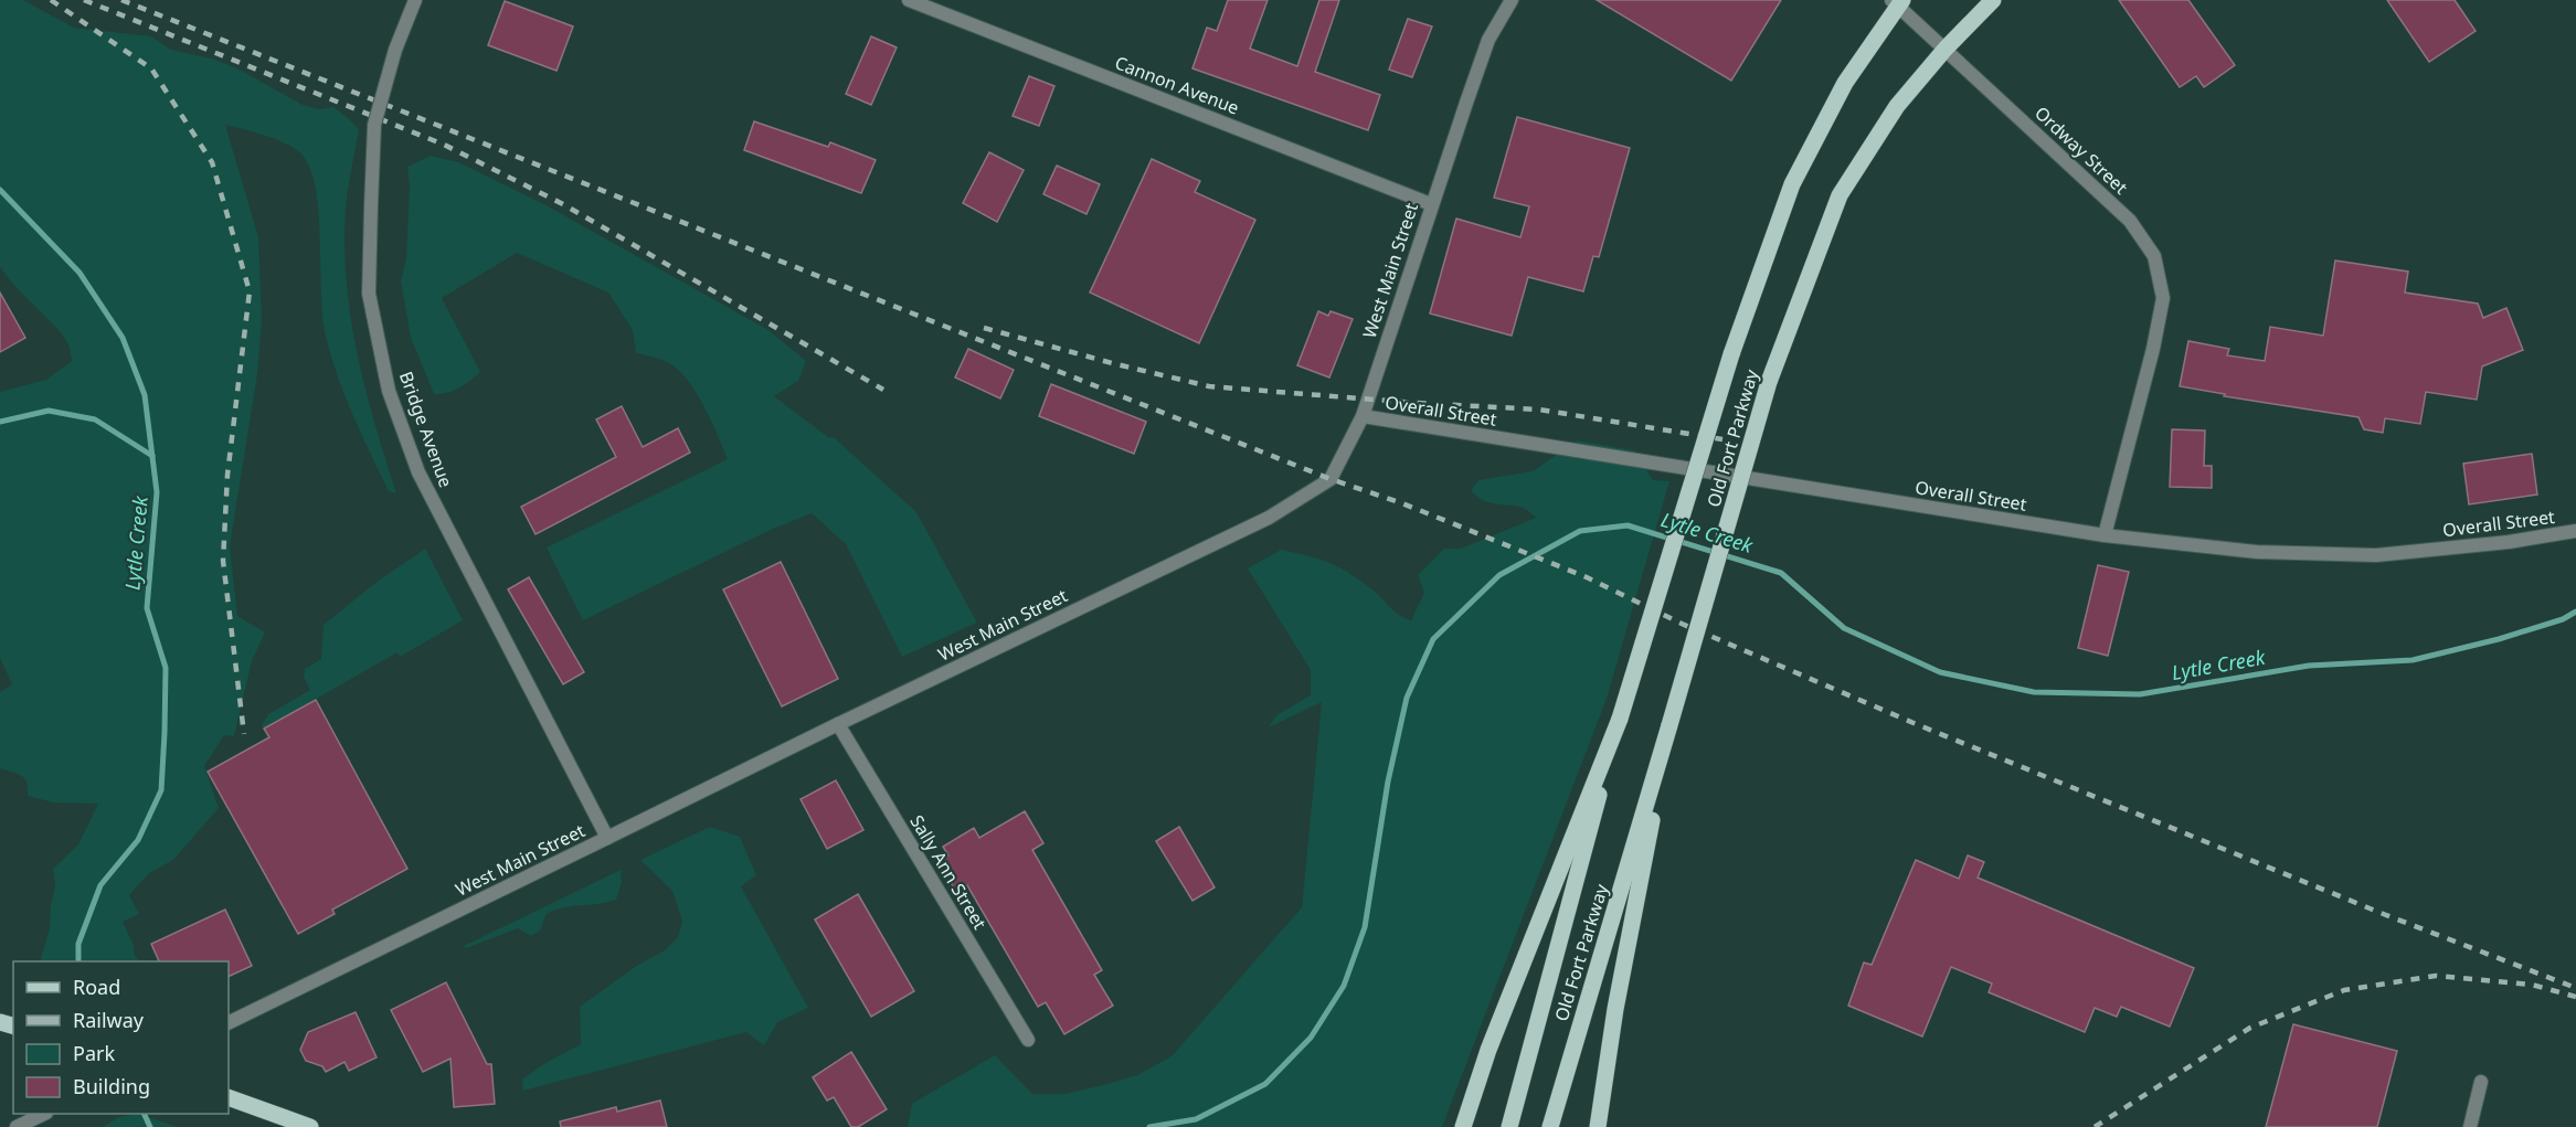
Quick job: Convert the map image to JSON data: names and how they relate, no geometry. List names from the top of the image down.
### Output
{
  "streets": {
    "main road": ["Old Fort Parkway"],
    "street": [
      "Cannon Avenue",
      "Ordway Street",
      "West Main Street",
      "Overall Street",
      "Bridge Avenue",
      "Sally Ann Street"
    ]
  },
  "crossings": [
    ["Cannon Avenue", "West Main Street"],
    ["Ordway Street", "Overall Street"],
    ["Ordway Street", "Old Fort Parkway"],
    ["West Main Street", "Overall Street"],
    ["West Main Street", "Bridge Avenue"],
    ["West Main Street", "Sally Ann Street"]
  ],
  "water": ["Lytle Creek"],
  "legend": [
    "Road",
    "Railway",
    "Park",
    "Building"
  ]
}
